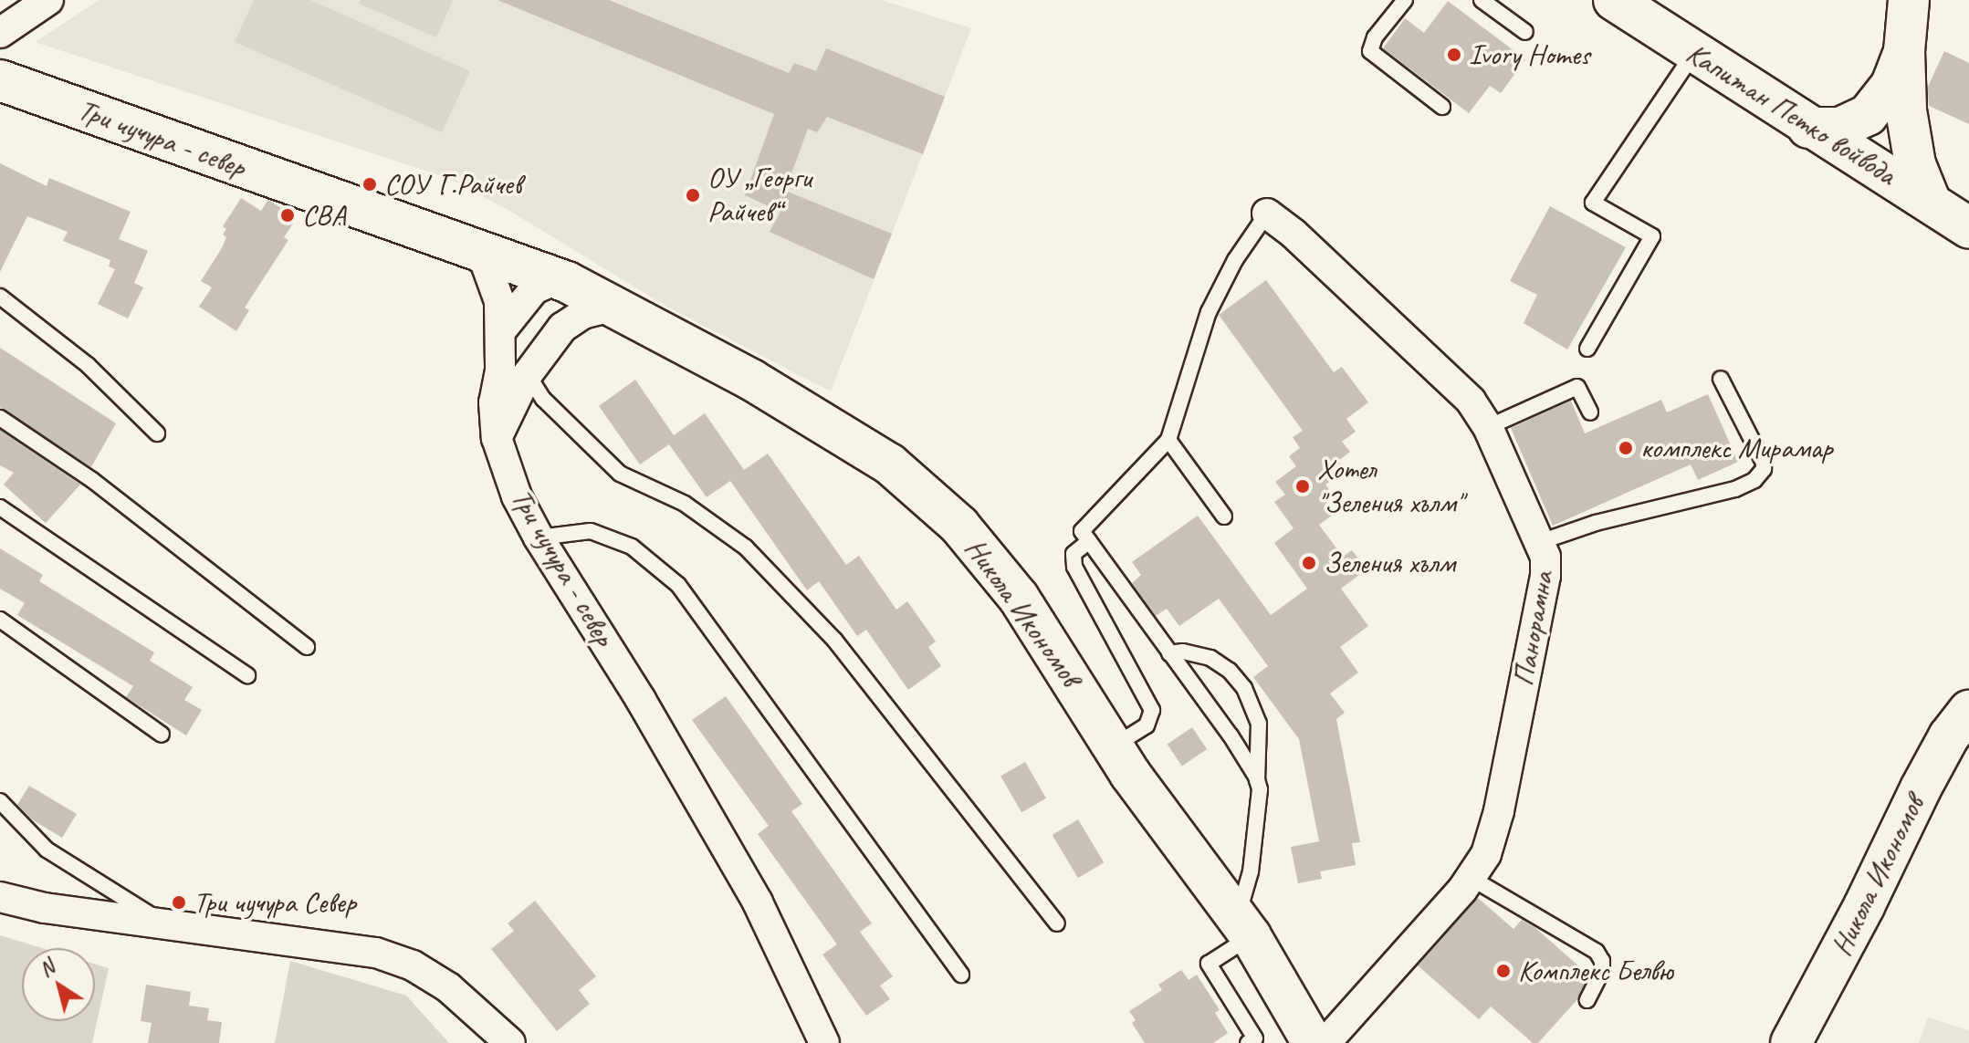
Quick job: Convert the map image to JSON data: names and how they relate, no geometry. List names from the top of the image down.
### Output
{
  "streets": {
    "street": [
      "Капитан Петко войвода",
      "Три чучура - север",
      "Никола Икономов",
      "Панорамна"
    ]
  },
  "crossings": [
    ["Три чучура - север", "Никола Икономов"]
  ],
  "places": [
    "Ivory Homes",
    "СОУ Г.Райчев",
    "ОУ „Георги Райчев“",
    "CBA",
    "комплекс Мирамар",
    "Хотел \"Зеления хълм\"",
    "Зеления хълм",
    "Три чучура Север",
    "Комплекс Белвю"
  ],
  "north": "top left"
}
